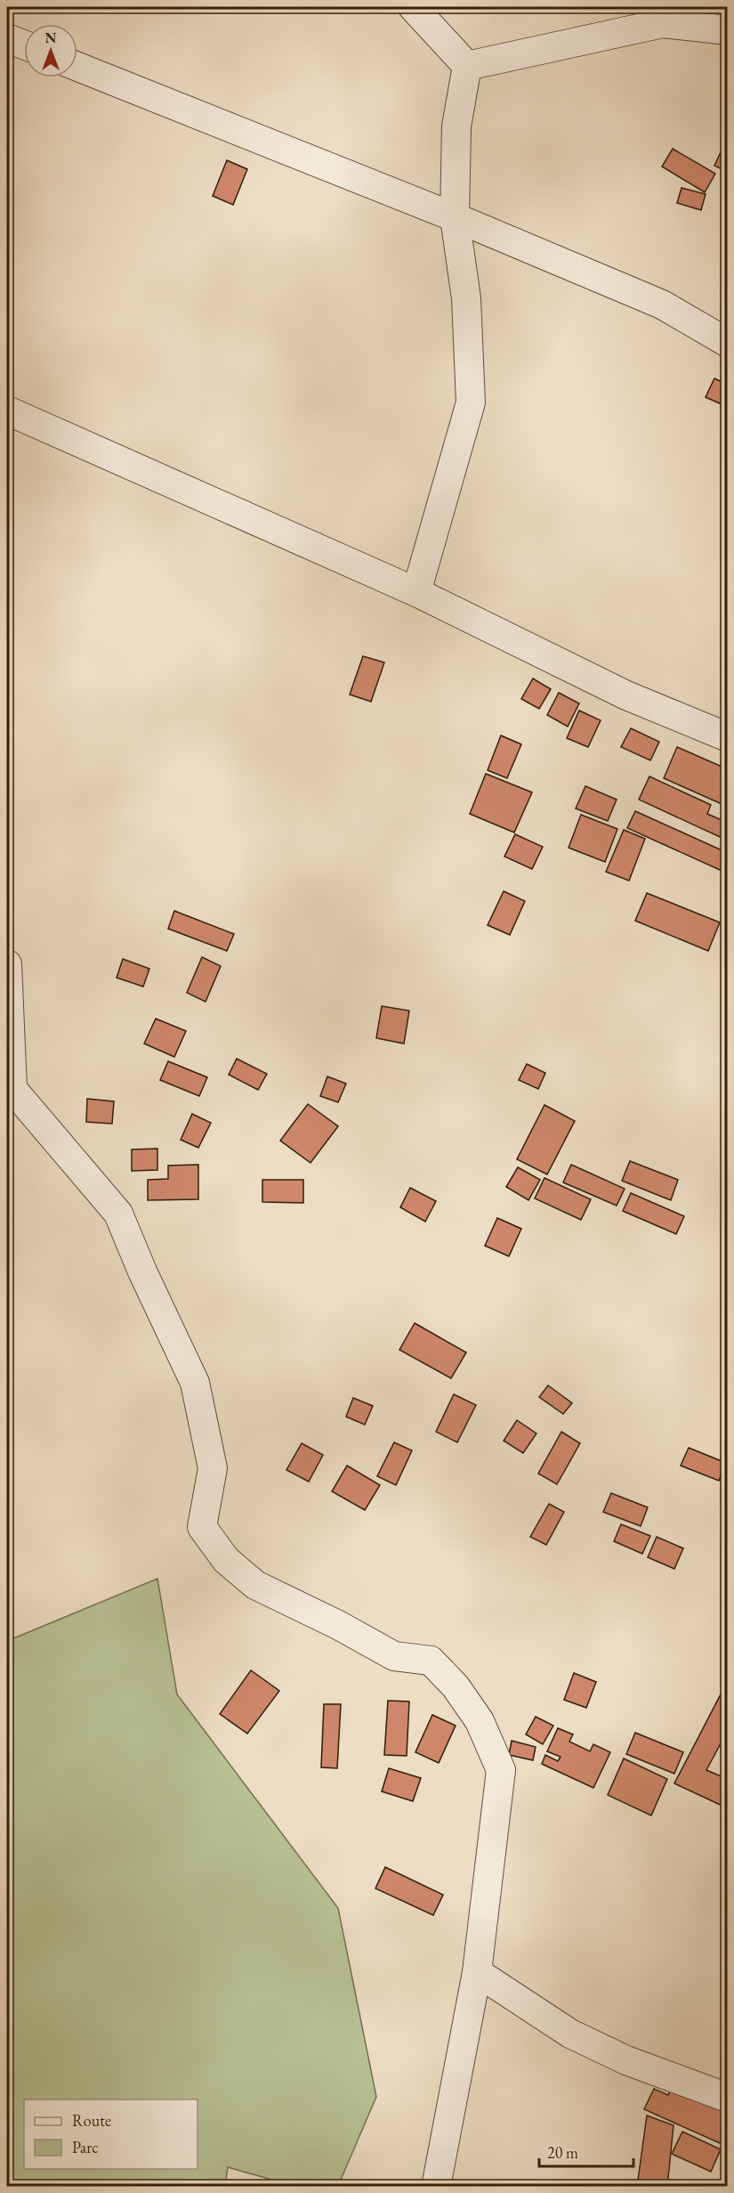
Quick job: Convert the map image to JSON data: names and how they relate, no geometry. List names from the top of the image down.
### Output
{
  "legend": ["Route", "Parc"],
  "scale_bar": "20 m",
  "north": "top"
}
